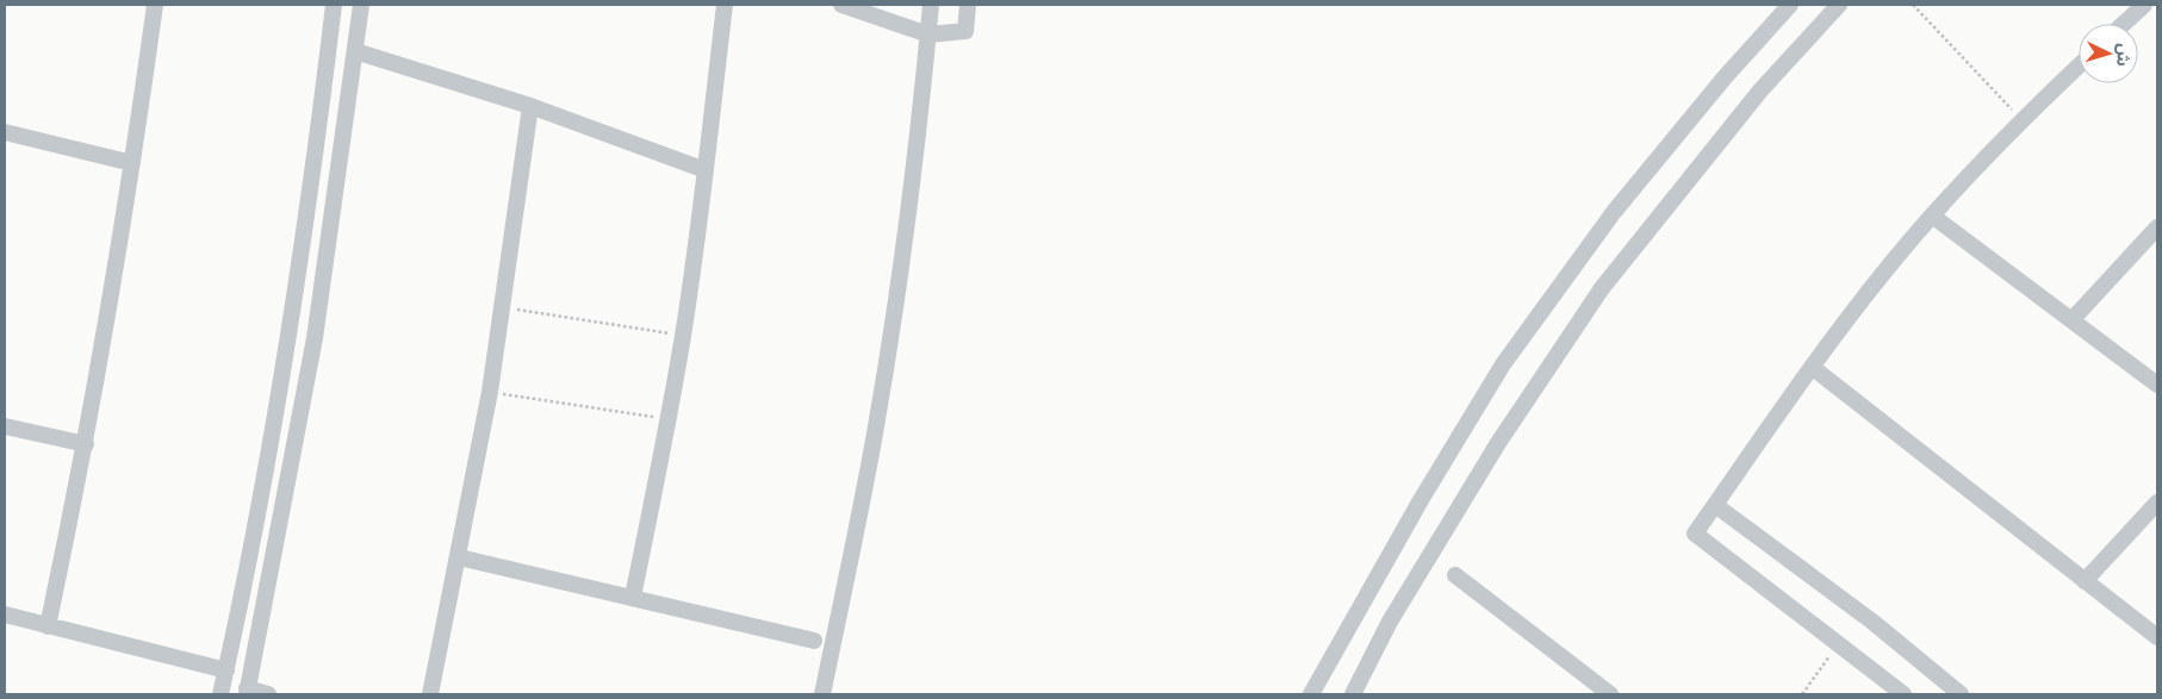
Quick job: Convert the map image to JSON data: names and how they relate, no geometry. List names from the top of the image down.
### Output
{
  "north": "right"
}
